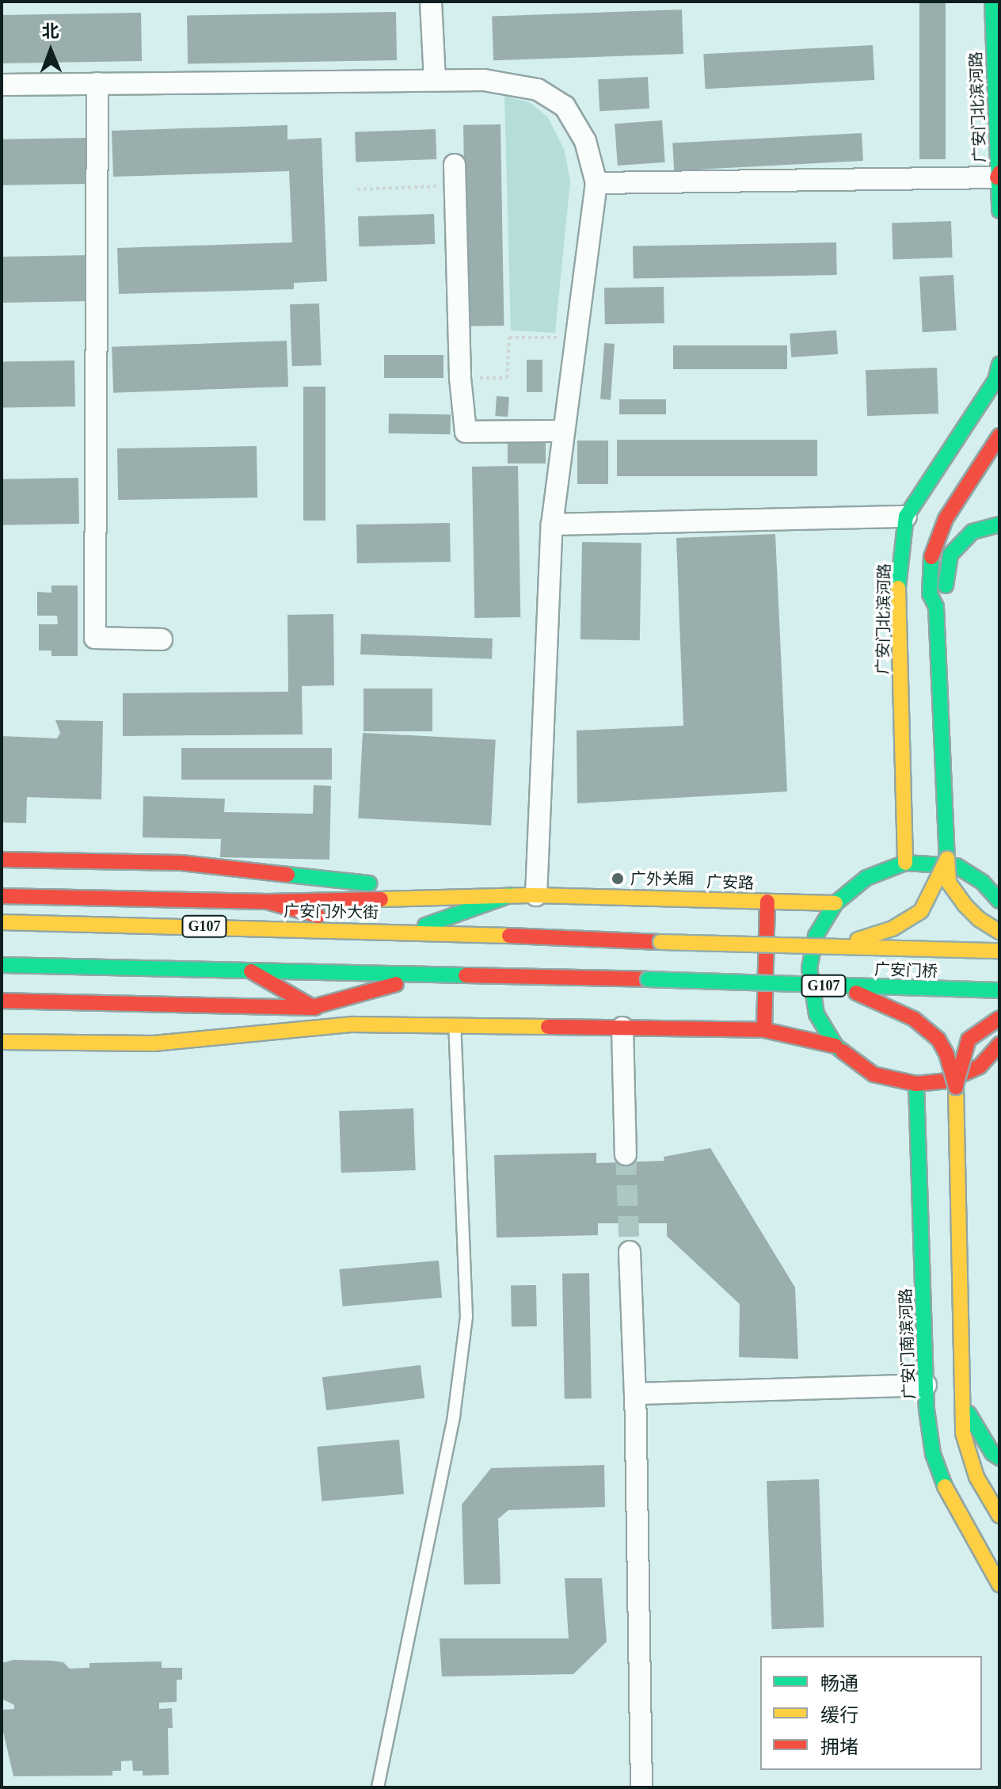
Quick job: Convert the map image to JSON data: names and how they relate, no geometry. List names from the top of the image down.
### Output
{
  "streets": {
    "main road": [
      "广安门北滨河路",
      "广安路",
      "广安门外大街",
      "G107",
      "广安门桥",
      "广安门南滨河路"
    ]
  },
  "crossings": [
    ["广安路", "广安门外大街"],
    ["广安门外大街", "广安门桥"],
    ["G107", "广安门桥"]
  ],
  "places": ["广外关厢"],
  "legend": ["畅通", "缓行", "拥堵"],
  "north": "top"
}
